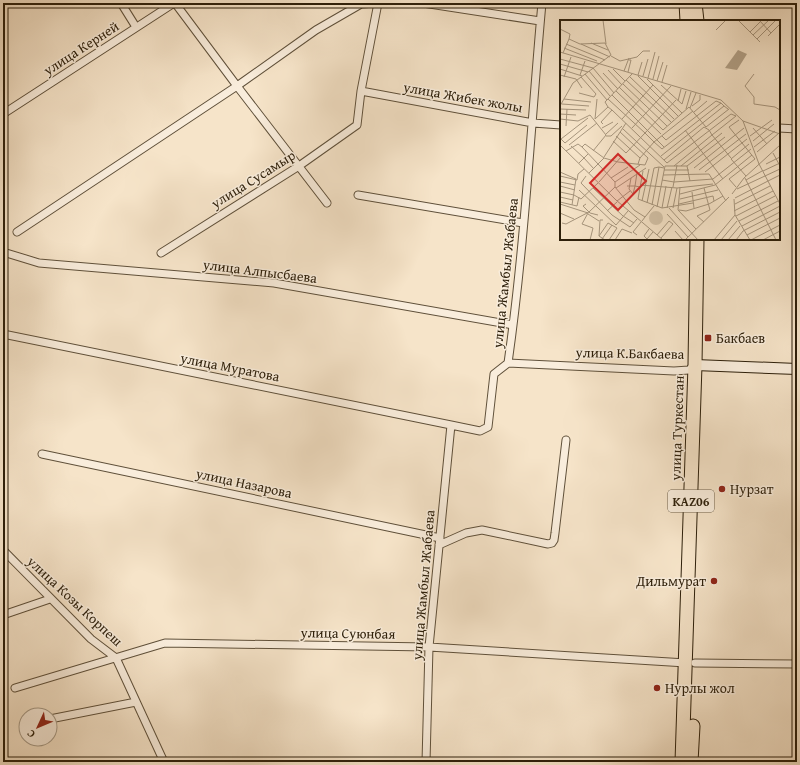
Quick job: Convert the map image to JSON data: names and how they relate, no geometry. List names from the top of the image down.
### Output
{
  "streets": {
    "highway": ["улица Туркестан", "KАZ06"],
    "street": [
      "улица Керней",
      "улица Жибек жолы",
      "улица Сусамыр",
      "улица Алпысбаева",
      "улица Жамбыл Жабаева",
      "улица К.Бакбаева",
      "улица Муратова",
      "улица Назарова",
      "улица Козы Корпеш",
      "улица Суюнбая"
    ]
  },
  "crossings": [
    ["улица Жибек жолы", "улица Сусамыр"],
    ["улица Жибек жолы", "улица Жамбыл Жабаева"],
    ["улица Алпысбаева", "улица Жамбыл Жабаева"],
    ["улица Жамбыл Жабаева", "улица К.Бакбаева"],
    ["улица Жамбыл Жабаева", "улица Муратова"],
    ["улица Жамбыл Жабаева", "улица Назарова"],
    ["улица Жамбыл Жабаева", "улица Суюнбая"],
    ["улица К.Бакбаева", "улица Туркестан"],
    ["улица Туркестан", "улица Суюнбая"],
    ["улица Козы Корпеш", "улица Суюнбая"]
  ],
  "places": {
    "transit": ["Бакбаев"],
    "other": ["Нурзат", "Дильмурат", "Нурлы жол"]
  },
  "north": "bottom left"
}
